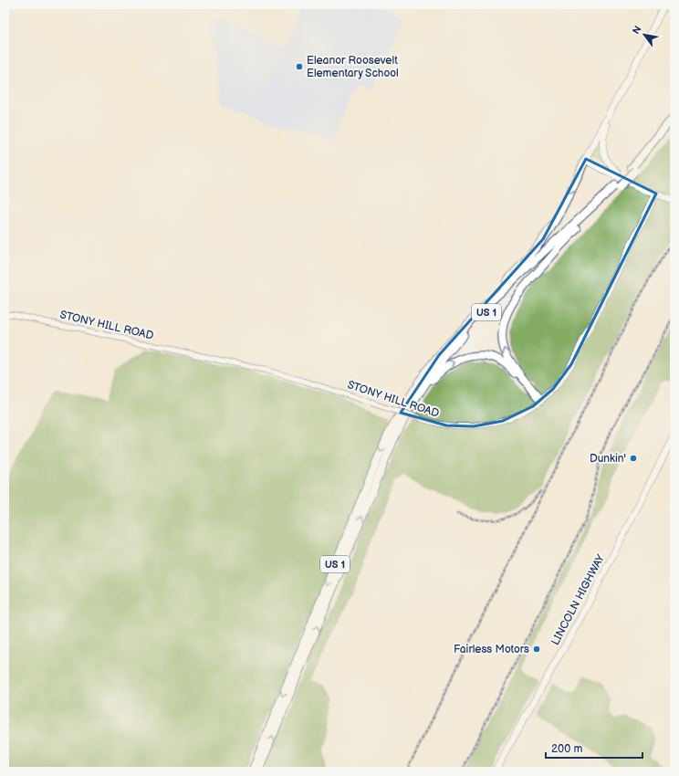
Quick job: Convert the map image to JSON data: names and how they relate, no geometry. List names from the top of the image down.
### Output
{
  "streets": {
    "highway": ["US 1"],
    "main road": ["STONY HILL ROAD", "LINCOLN HIGHWAY"]
  },
  "places": ["Eleanor Roosevelt Elementary School", "Dunkin'", "Fairless Motors"],
  "scale_bar": "200 m",
  "north": "top left"
}
